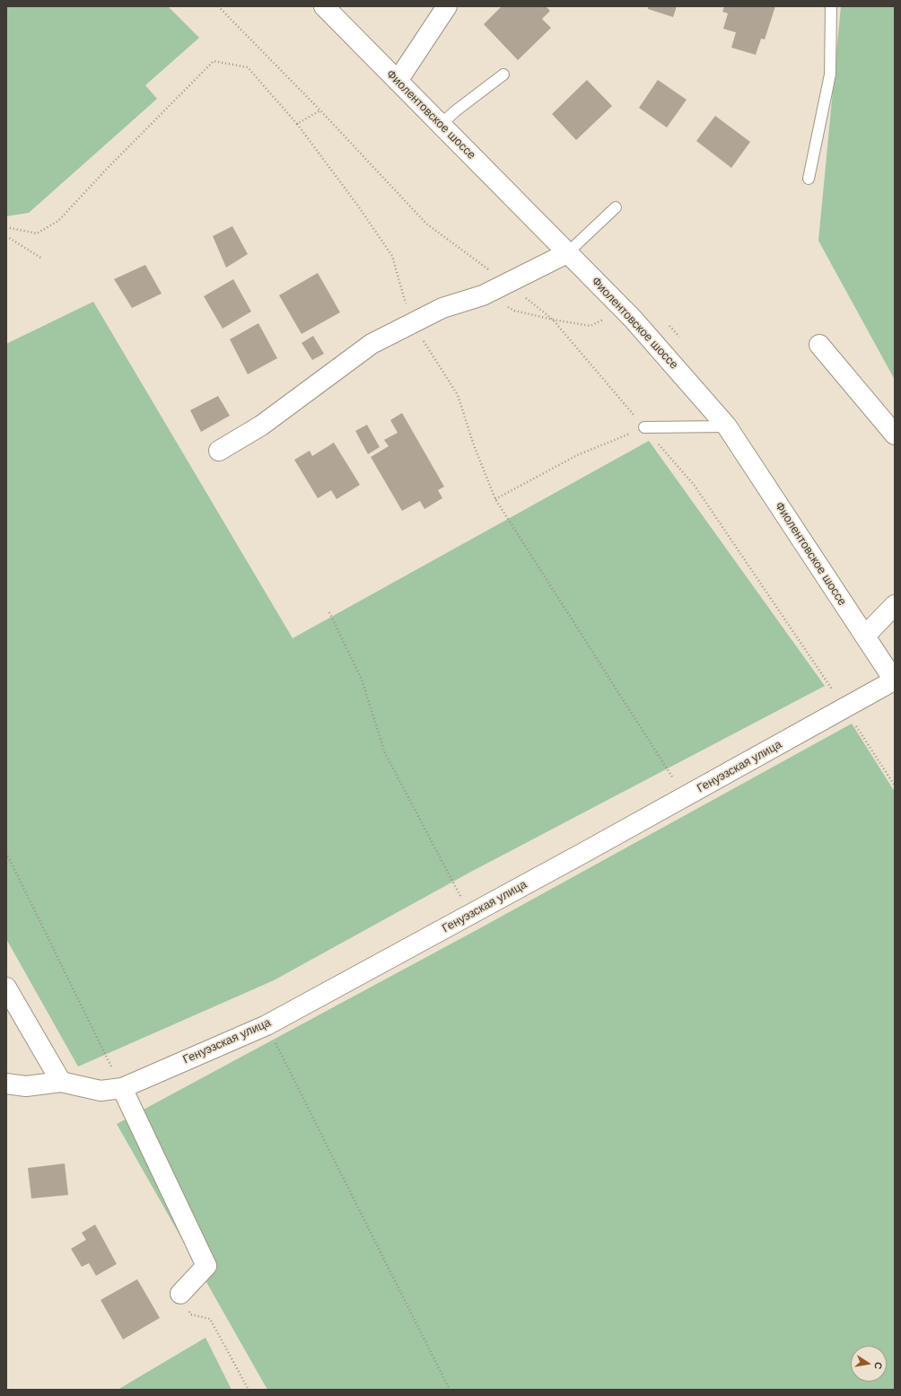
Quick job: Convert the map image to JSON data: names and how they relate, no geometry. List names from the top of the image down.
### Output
{
  "streets": {
    "street": ["Фиолентовское шоссе", "Генуэзская улица"]
  },
  "crossings": [
    ["Фиолентовское шоссе", "Генуэзская улица"]
  ],
  "north": "right"
}
